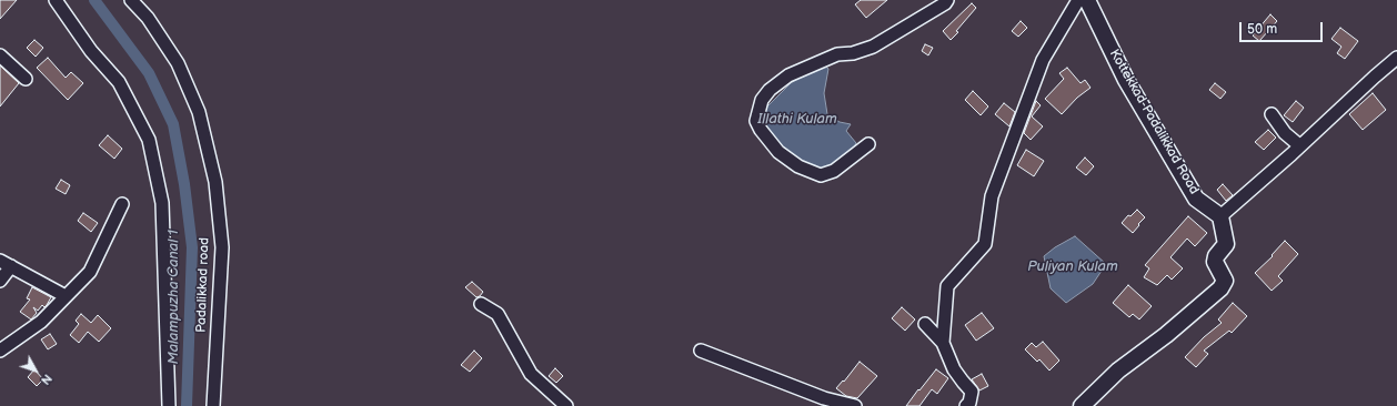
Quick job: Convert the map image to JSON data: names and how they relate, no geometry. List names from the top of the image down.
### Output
{
  "streets": {
    "main road": ["Kottekkad-Padalikkad Road"],
    "street": ["Padalikkad road"]
  },
  "water": ["Illathi Kulam", "Puliyan Kulam", "Malampuzha Canal 1"],
  "scale_bar": "50 m",
  "north": "bottom right"
}
